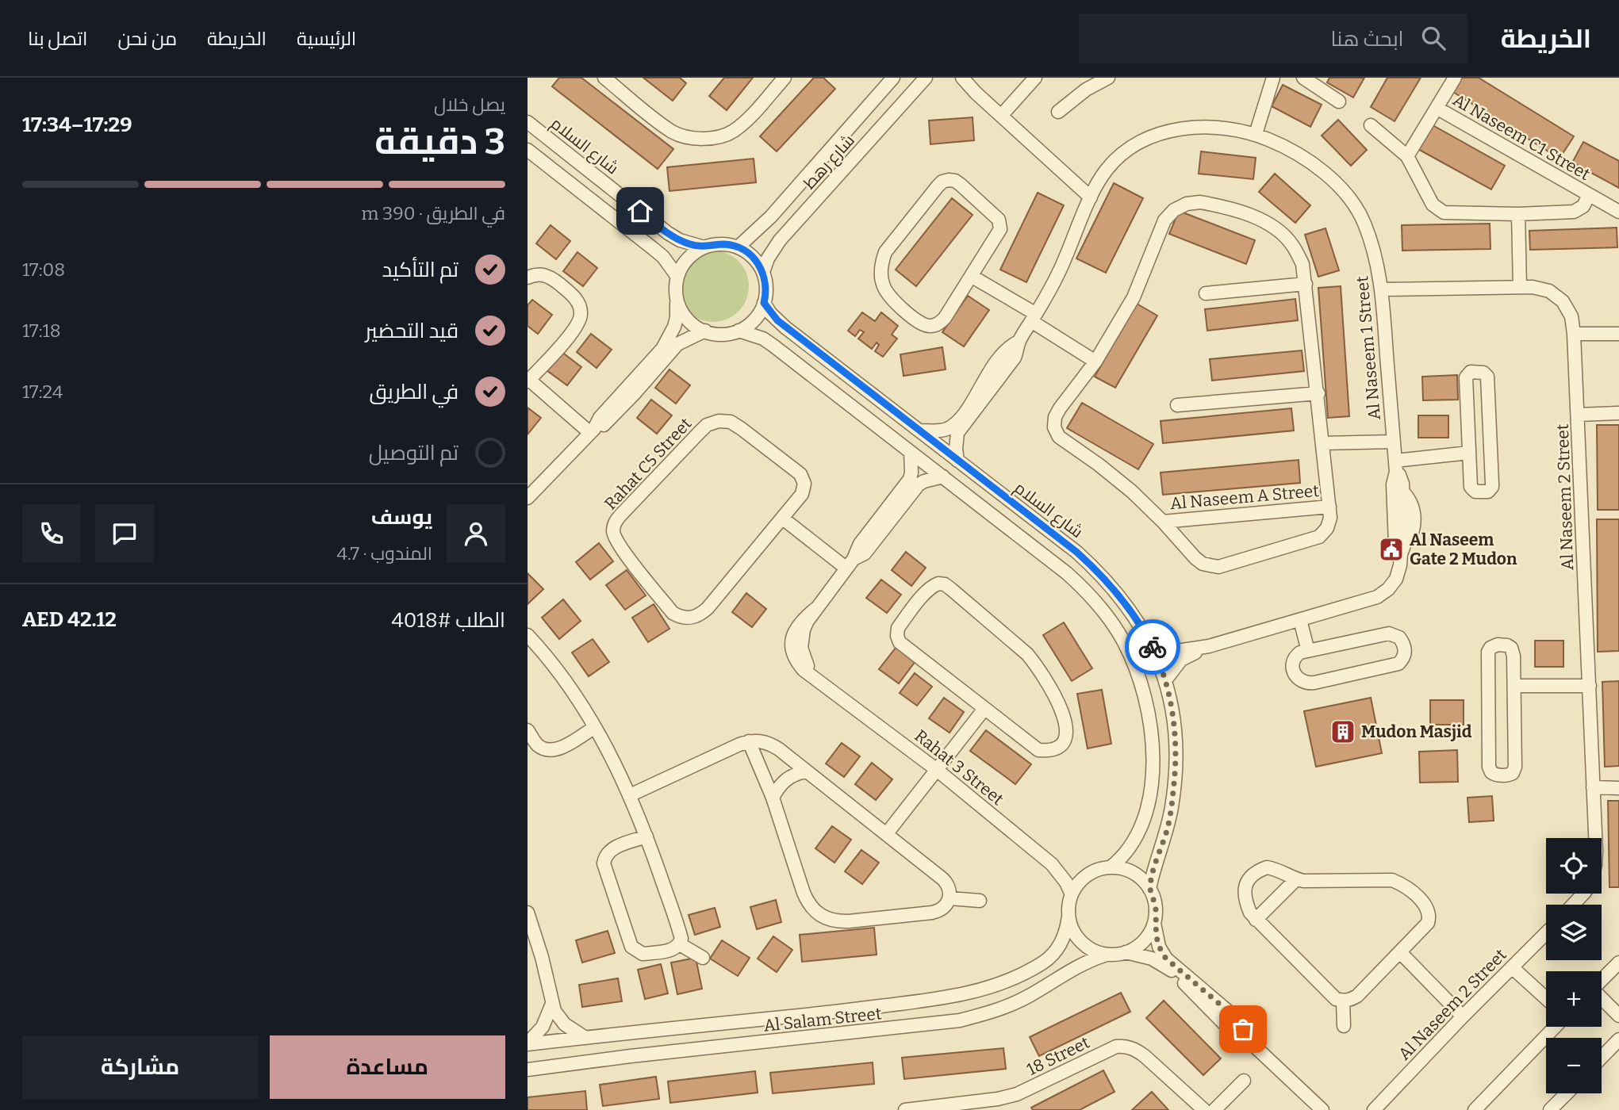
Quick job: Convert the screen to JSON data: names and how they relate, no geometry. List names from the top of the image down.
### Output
{
  "streets": {
    "street": [
      "Al Naseem C1 Street",
      "شارع السلام",
      "شارع رهط",
      "Al Naseem 1 Street",
      "Rahat C5 Street",
      "Al Naseem A Street",
      "Al Naseem 2 Street",
      "Rahat 3 Street",
      "Al Salam Street",
      "18 Street"
    ]
  },
  "crossings": [
    ["شارع السلام", "شارع رهط"],
    ["شارع السلام", "Al Naseem 1 Street"],
    ["شارع السلام", "Rahat 3 Street"],
    ["شارع السلام", "Al Salam Street"],
    ["Al Naseem 1 Street", "Al Naseem 2 Street"],
    ["Rahat 3 Street", "Al Salam Street"]
  ],
  "places": {
    "public building": ["Al Naseem Gate 2 Mudon"],
    "building": ["Mudon Masjid"]
  },
  "page": {
    "header": "الخريطة",
    "search": "ابحث هنا",
    "nav": [
      "الرئيسية",
      "الخريطة",
      "من نحن",
      "اتصل بنا"
    ],
    "heading": ["3 دقيقة", "يصل خلال", "17:29–17:34"],
    "panel": [
      "يوسف",
      "المندوب · 4.7",
      "الطلب #4018",
      "AED 42.12"
    ],
    "bar": "في الطريق · 390 m",
    "list": [
      ["تم التأكيد", "17:08"],
      ["قيد التحضير", "17:18"],
      ["في الطريق", "17:24"],
      "تم التوصيل"
    ],
    "map_buttons": ["+", "−"],
    "buttons": ["مساعدة", "مشاركة"]
  }
}
